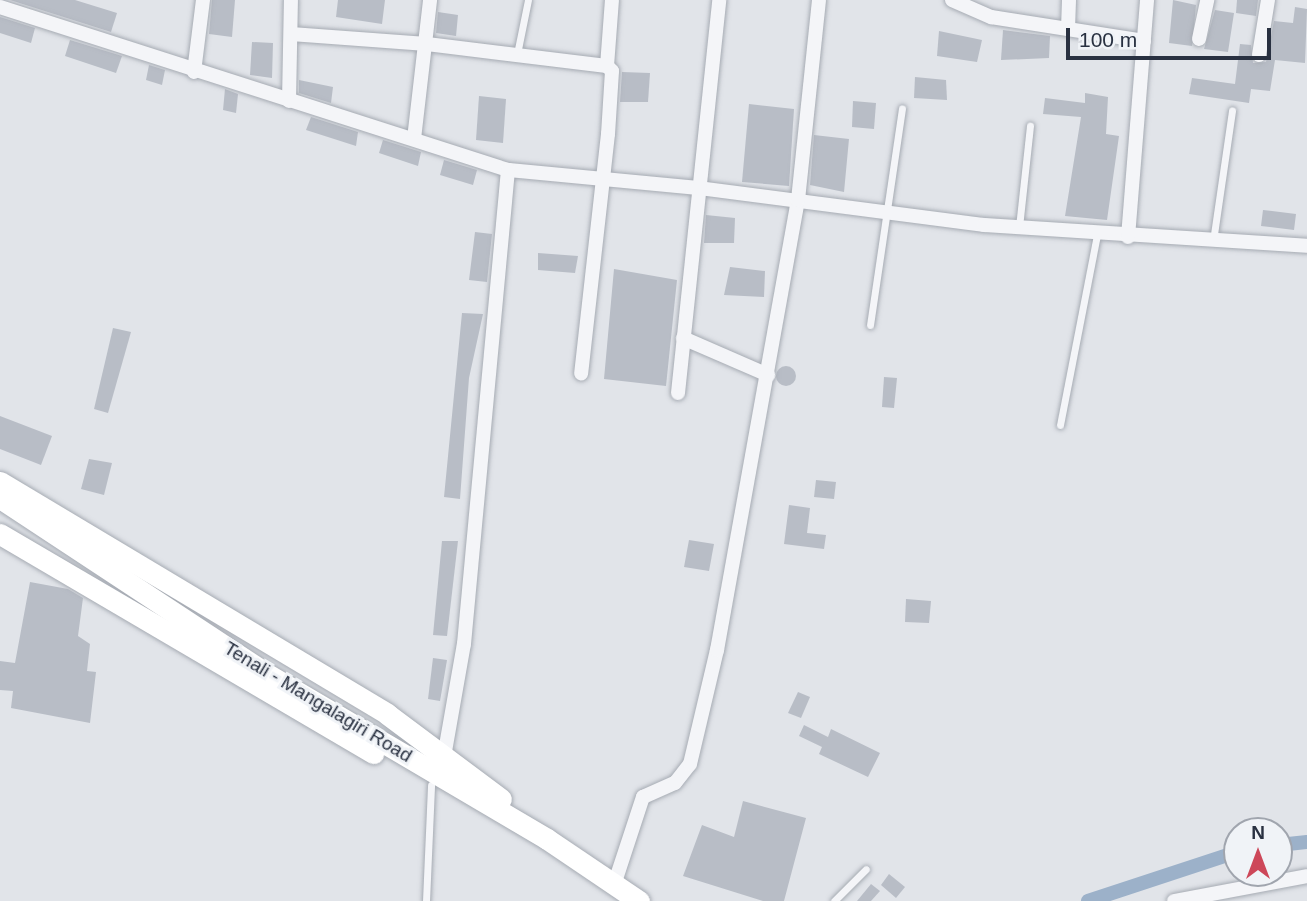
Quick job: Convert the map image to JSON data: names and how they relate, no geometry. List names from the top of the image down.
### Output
{
  "streets": {
    "main road": ["Tenali - Mangalagiri Road"]
  },
  "scale_bar": "100 m",
  "north": "top"
}
